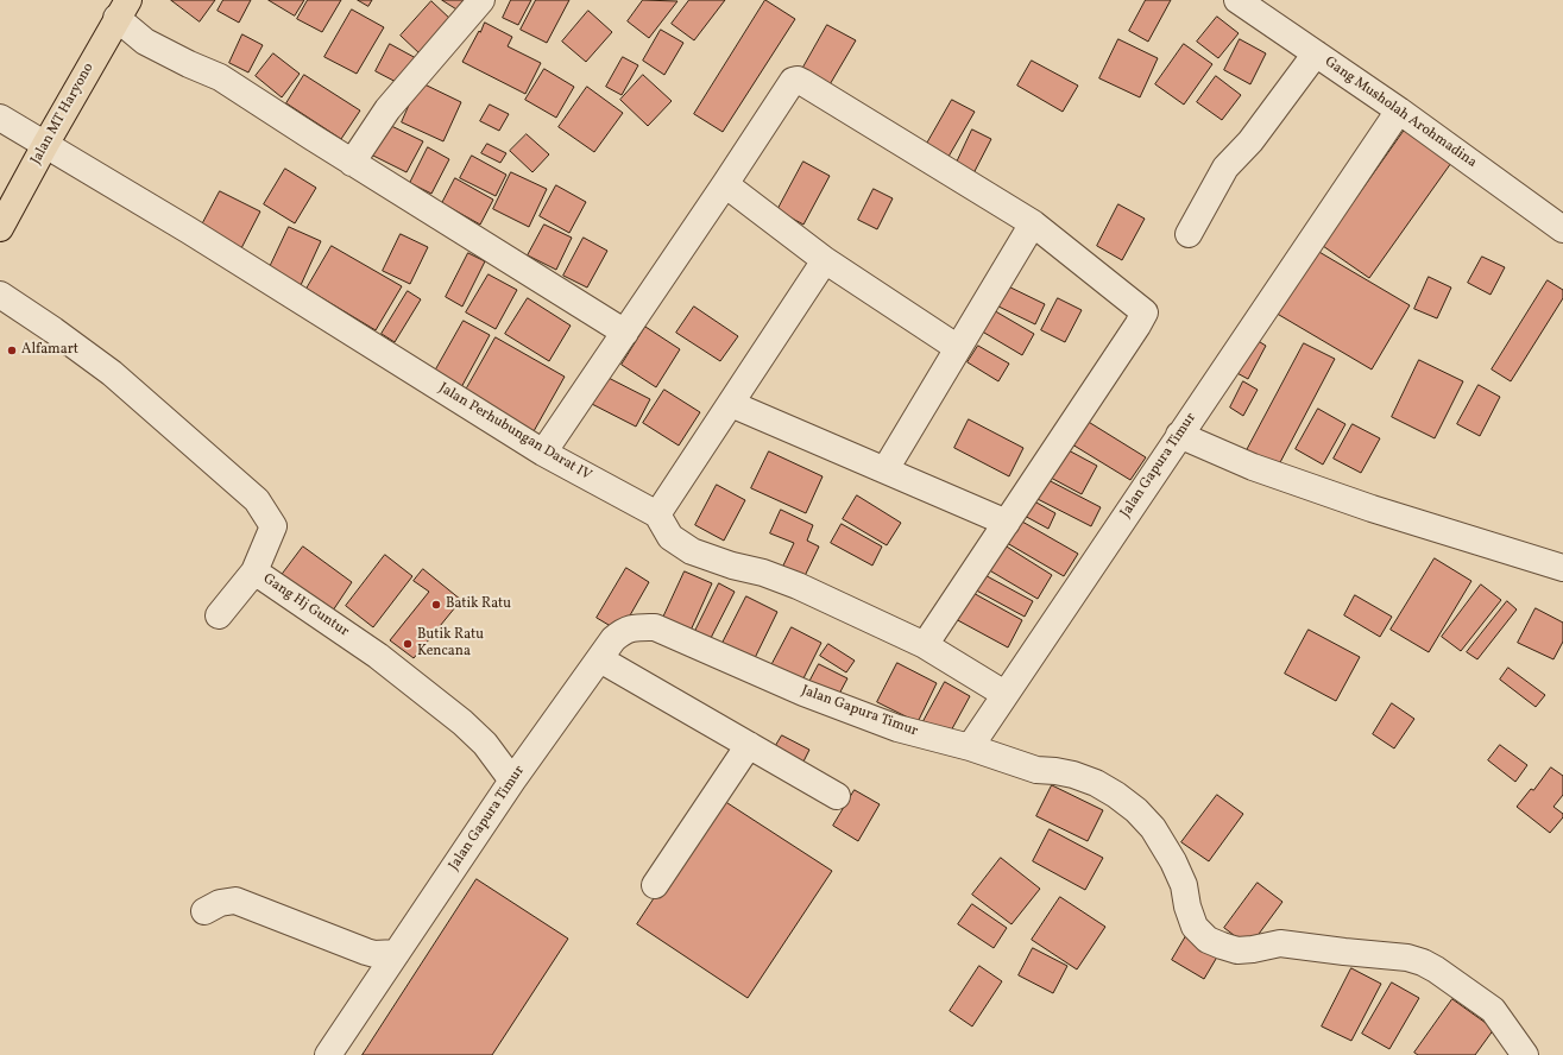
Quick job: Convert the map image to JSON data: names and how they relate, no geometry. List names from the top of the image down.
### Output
{
  "streets": {
    "main road": ["Jalan MT Haryono"],
    "street": [
      "Gang Musholah Arohmadina",
      "Jalan Perhubungan Darat IV",
      "Jalan Gapura Timur",
      "Gang Hj Guntur"
    ]
  },
  "crossings": [
    ["Gang Musholah Arohmadina", "Jalan Gapura Timur"],
    ["Jalan MT Haryono", "Jalan Perhubungan Darat IV"],
    ["Jalan Gapura Timur", "Gang Hj Guntur"]
  ],
  "places": ["Alfamart", "Batik Ratu", "Butik Ratu Kencana"]
}
